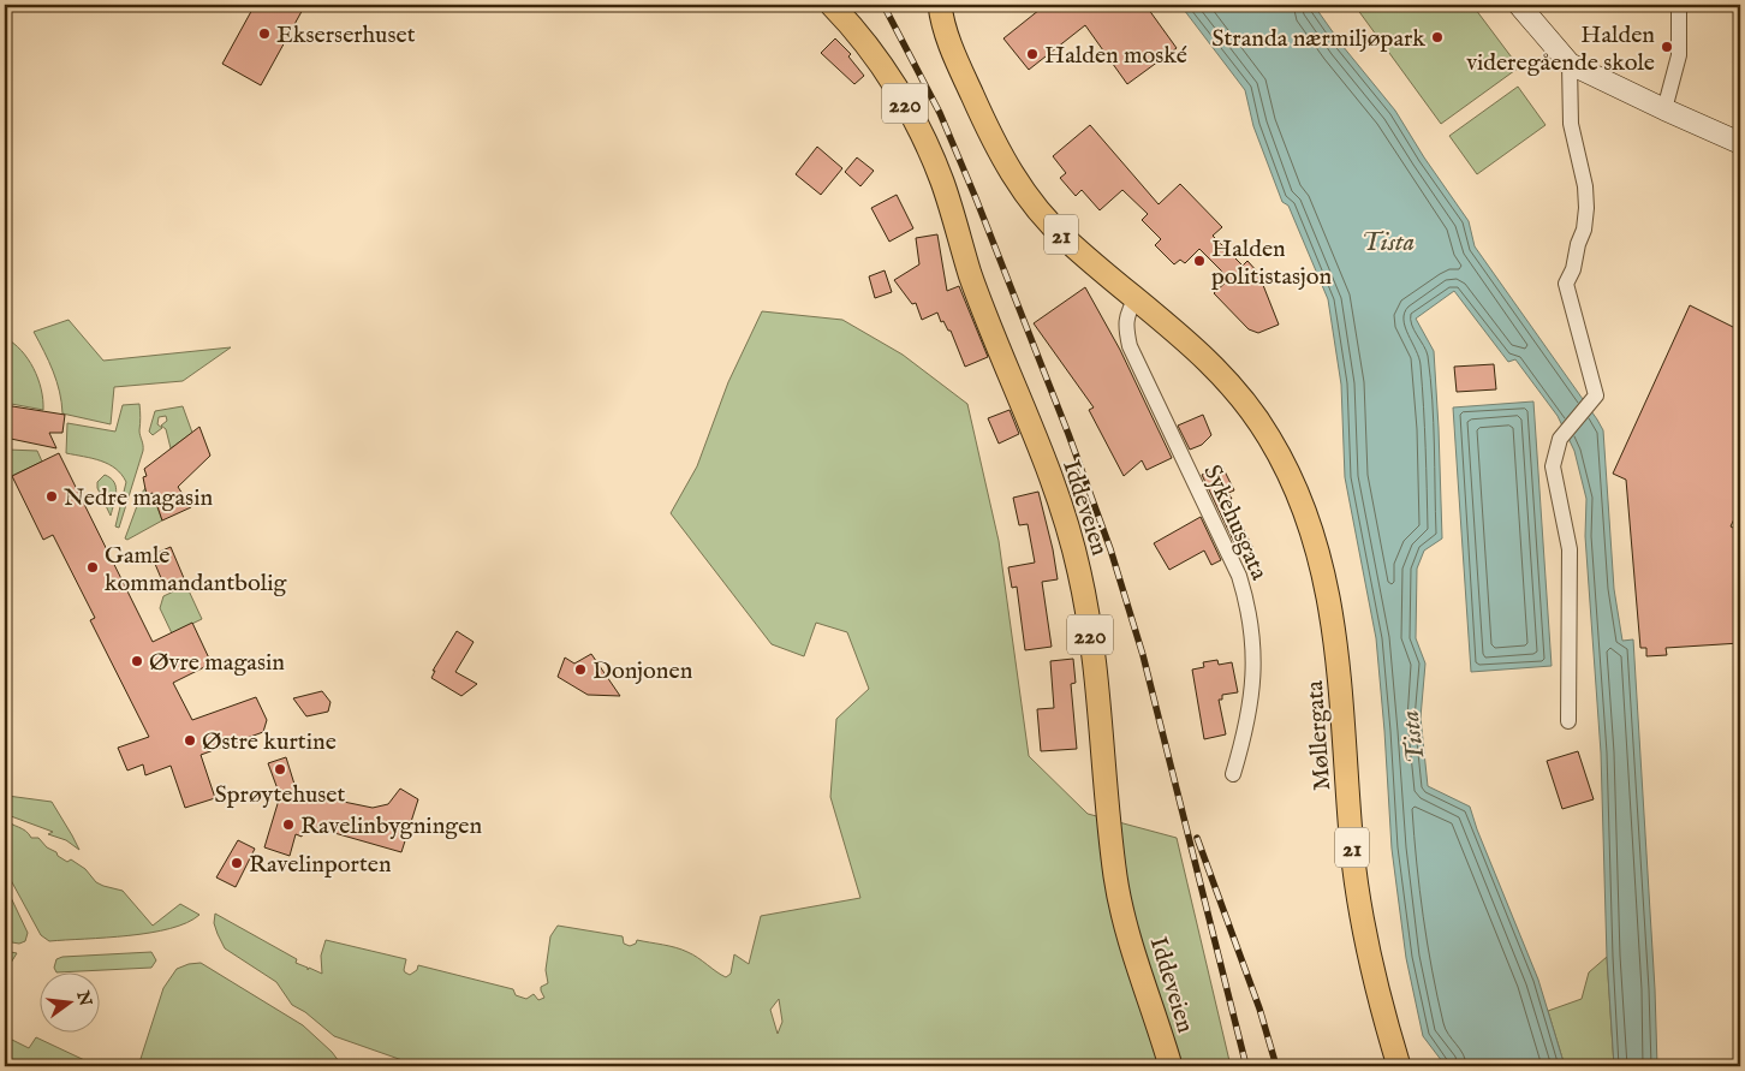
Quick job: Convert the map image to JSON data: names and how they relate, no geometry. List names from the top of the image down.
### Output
{
  "streets": {
    "main road": [
      "220",
      "21",
      "Iddeveien",
      "Møllergata"
    ],
    "street": ["Sykehusgata"]
  },
  "crossings": [
    ["21", "Sykehusgata"],
    ["21", "Møllergata"],
    ["Sykehusgata", "Møllergata"]
  ],
  "water": ["Tista"],
  "places": [
    "Ekserserhuset",
    "Stranda nærmiljøpark",
    "Halden videregående skole",
    "Halden moské",
    "Halden politistasjon",
    "Nedre magasin",
    "Gamle kommandantbolig",
    "Øvre magasin",
    "Donjonen",
    "Østre kurtine",
    "Sprøytehuset",
    "Ravelinbygningen",
    "Ravelinporten"
  ],
  "north": "right"
}
